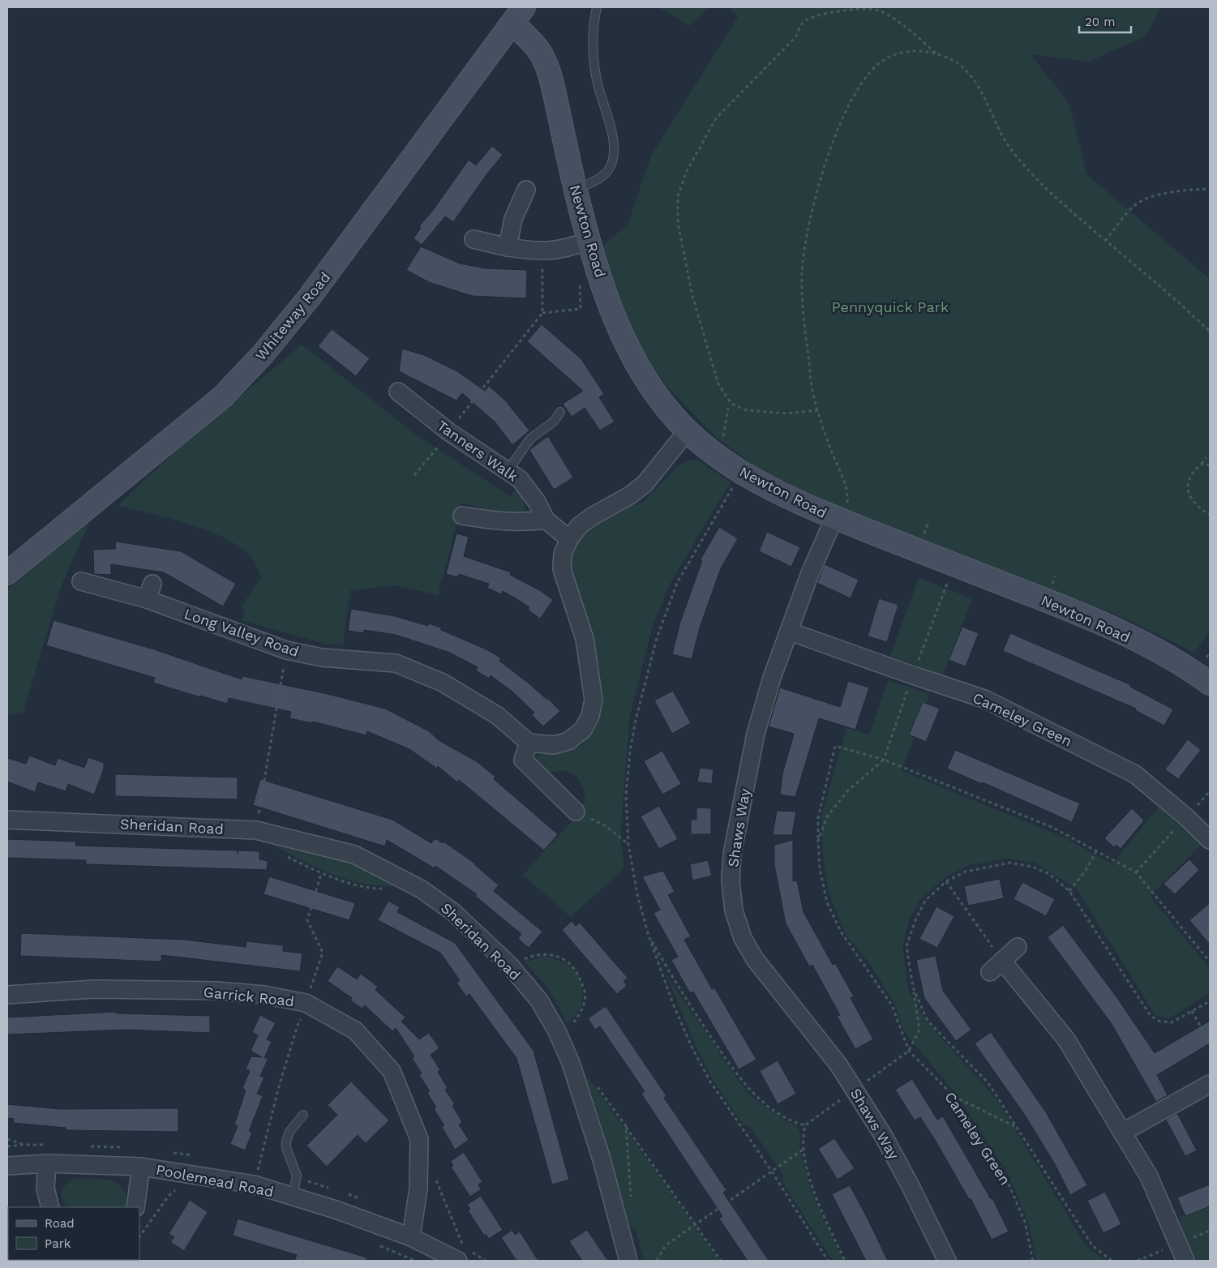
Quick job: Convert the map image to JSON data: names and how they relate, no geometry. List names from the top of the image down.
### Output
{
  "streets": {
    "street": [
      "Newton Road",
      "Whiteway Road",
      "Tanners Walk",
      "Long Valley Road",
      "Cameley Green",
      "Sheridan Road",
      "Shaws Way",
      "Garrick Road",
      "Poolemead Road"
    ]
  },
  "crossings": [
    ["Newton Road", "Whiteway Road"],
    ["Newton Road", "Shaws Way"],
    ["Cameley Green", "Shaws Way"],
    ["Garrick Road", "Poolemead Road"]
  ],
  "parks": ["Pennyquick Park"],
  "legend": ["Road", "Park"],
  "scale_bar": "20 m"
}
